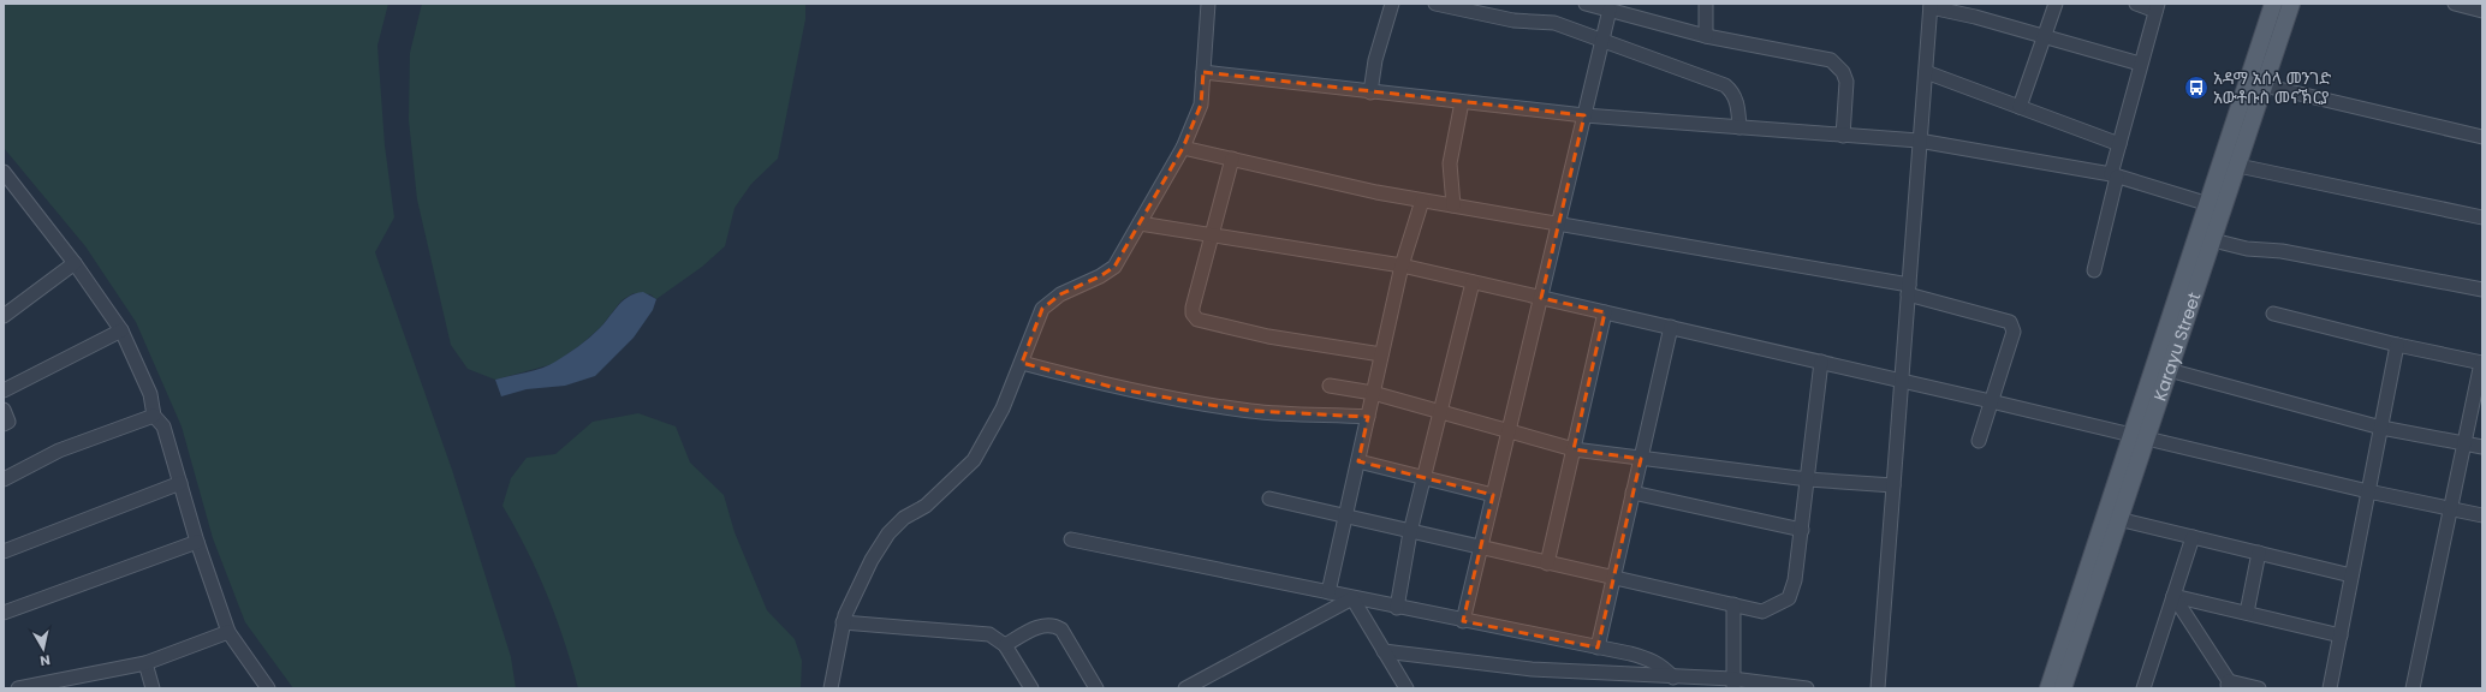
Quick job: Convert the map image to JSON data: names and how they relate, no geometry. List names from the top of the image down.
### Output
{
  "streets": {
    "main road": ["Karayu Street"]
  },
  "places": {
    "bus stop": ["አዳማ አሰላ መንገድ አውቶቡስ መናኽርያ"]
  },
  "north": "bottom"
}
